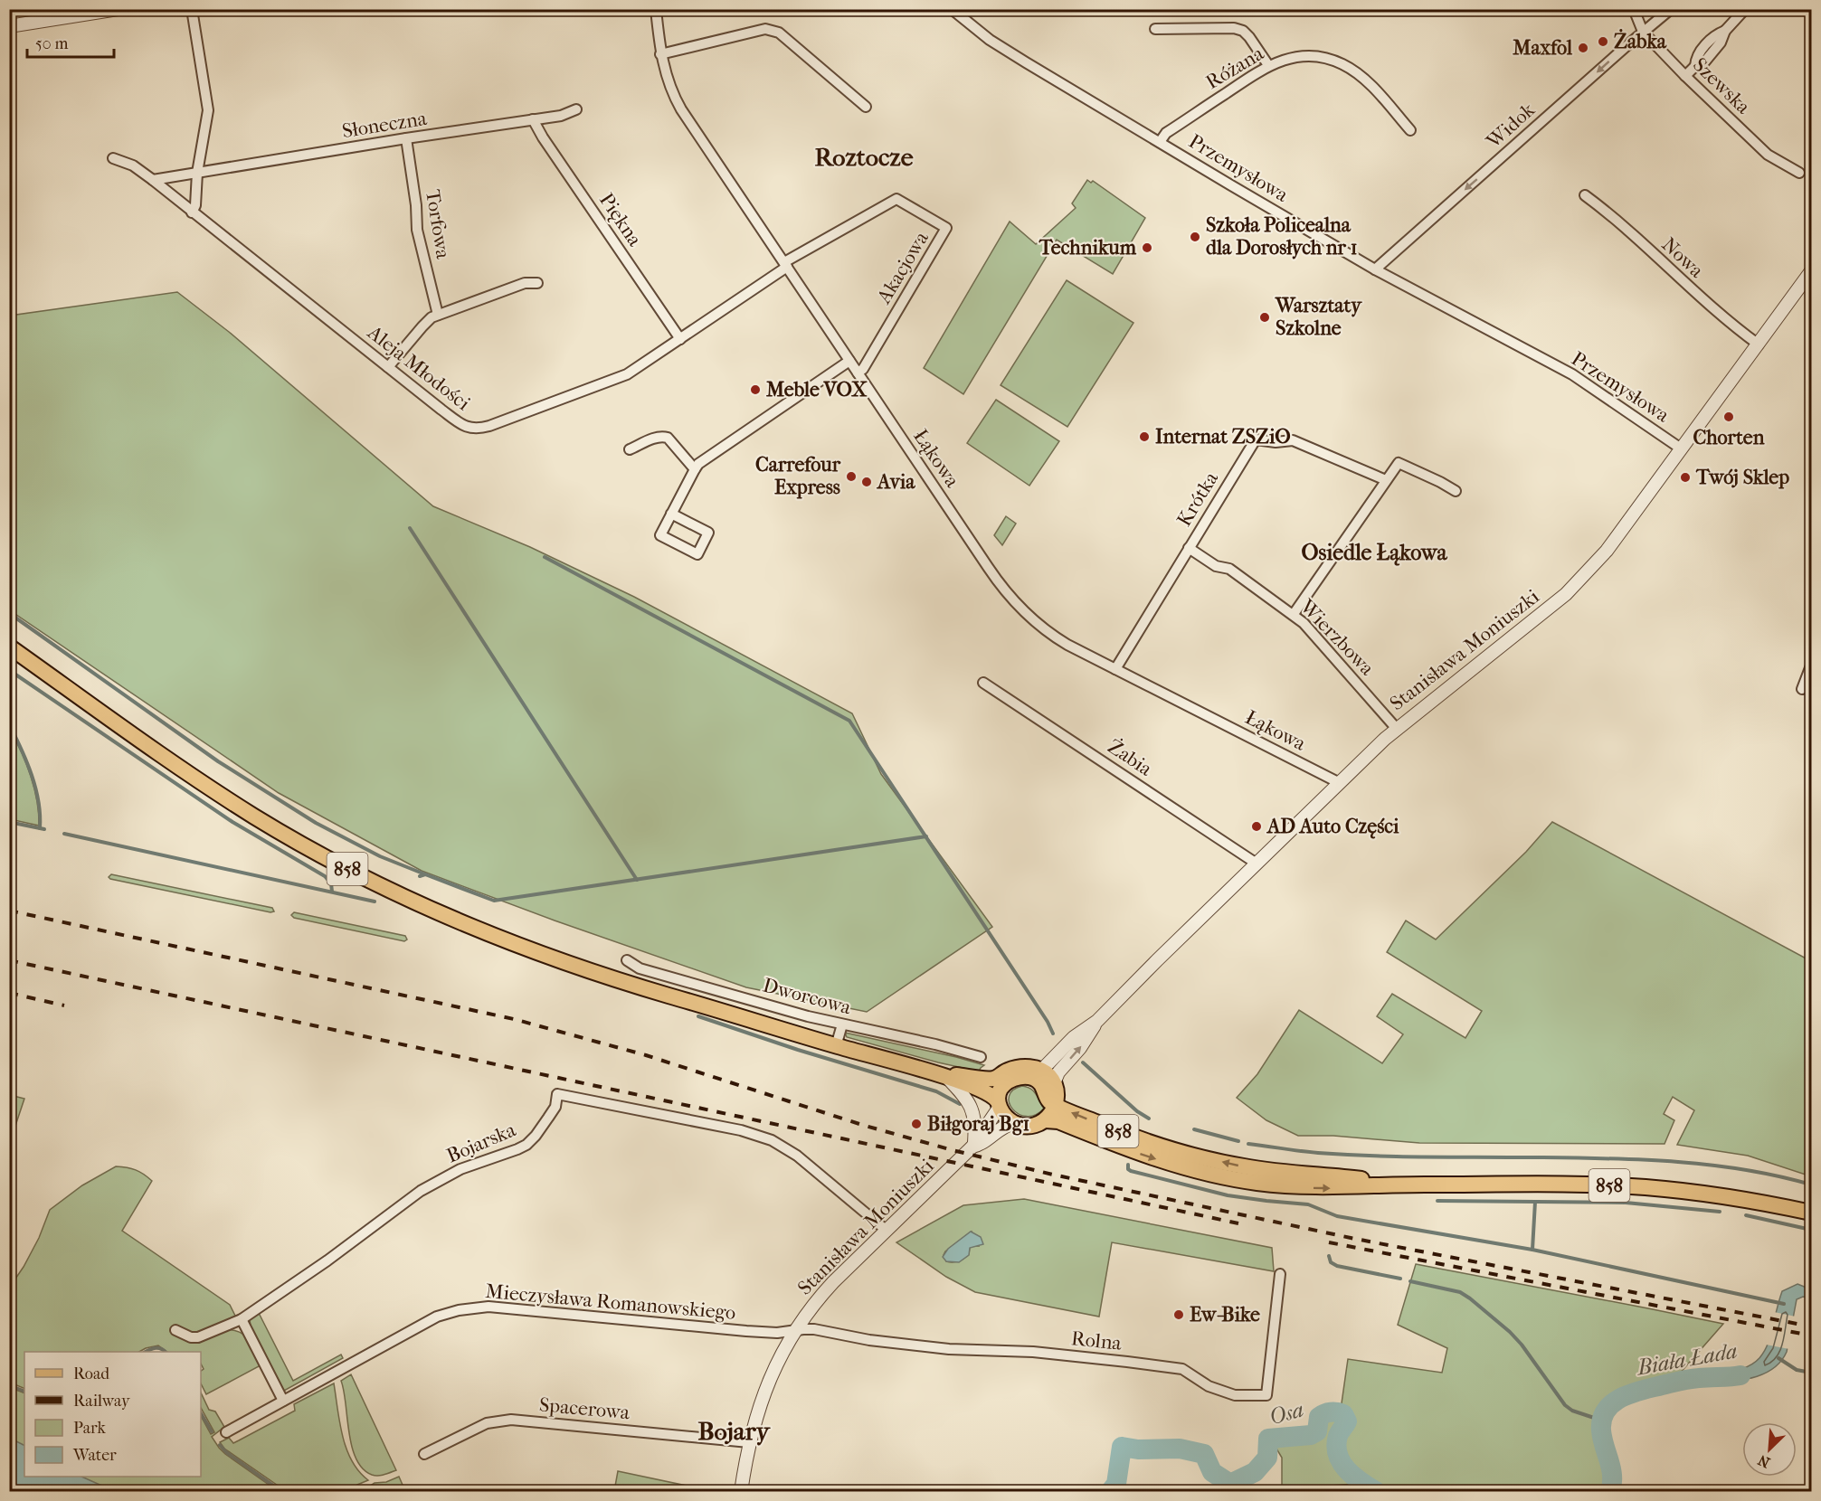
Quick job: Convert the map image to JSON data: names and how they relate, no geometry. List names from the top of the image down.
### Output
{
  "streets": {
    "main road": ["858"],
    "street": [
      "Różana",
      "Szewska",
      "Słoneczna",
      "Widok",
      "Przemysłowa",
      "Piękna",
      "Torfowa",
      "Nowa",
      "Akacjowa",
      "Aleja Młodości",
      "Łąkowa",
      "Krótka",
      "Wierzbowa",
      "Stanisława Moniuszki",
      "Żabia",
      "Dworcowa",
      "Bojarska",
      "Mieczysława Romanowskiego",
      "Rolna",
      "Spacerowa"
    ]
  },
  "crossings": [
    ["Różana", "Przemysłowa"],
    ["Szewska", "Widok"],
    ["Słoneczna", "Piękna"],
    ["Słoneczna", "Torfowa"],
    ["Słoneczna", "Aleja Młodości"],
    ["Widok", "Przemysłowa"],
    ["Przemysłowa", "Stanisława Moniuszki"],
    ["Piękna", "Aleja Młodości"],
    ["Nowa", "Stanisława Moniuszki"],
    ["Akacjowa", "Aleja Młodości"],
    ["Akacjowa", "Łąkowa"],
    ["Aleja Młodości", "Łąkowa"],
    ["Łąkowa", "Krótka"],
    ["Łąkowa", "Stanisława Moniuszki"],
    ["Krótka", "Wierzbowa"],
    ["Wierzbowa", "Stanisława Moniuszki"],
    ["Stanisława Moniuszki", "Żabia"],
    ["Stanisława Moniuszki", "858"],
    ["Stanisława Moniuszki", "Bojarska"],
    ["Stanisława Moniuszki", "Mieczysława Romanowskiego"],
    ["Stanisława Moniuszki", "Rolna"],
    ["Stanisława Moniuszki", "Spacerowa"],
    ["Mieczysława Romanowskiego", "Rolna"]
  ],
  "one_way": ["Widok"],
  "districts": ["Roztocze", "Osiedle Łąkowa", "Bojary"],
  "water": ["Biała Łada", "Osa"],
  "places": [
    "Żabka",
    "Maxfol",
    "Szkoła Policealna dla Dorosłych nr 1",
    "Technikum",
    "Warsztaty Szkolne",
    "Meble VOX",
    "Chorten",
    "Internat ZSZiO",
    "Carrefour Express",
    "Twój Sklep",
    "Avia",
    "AD Auto Części",
    "Biłgoraj Bg1",
    "Ew-Bike"
  ],
  "legend": [
    "Road",
    "Railway",
    "Park",
    "Water"
  ],
  "scale_bar": "50 m",
  "north": "bottom left"
}
